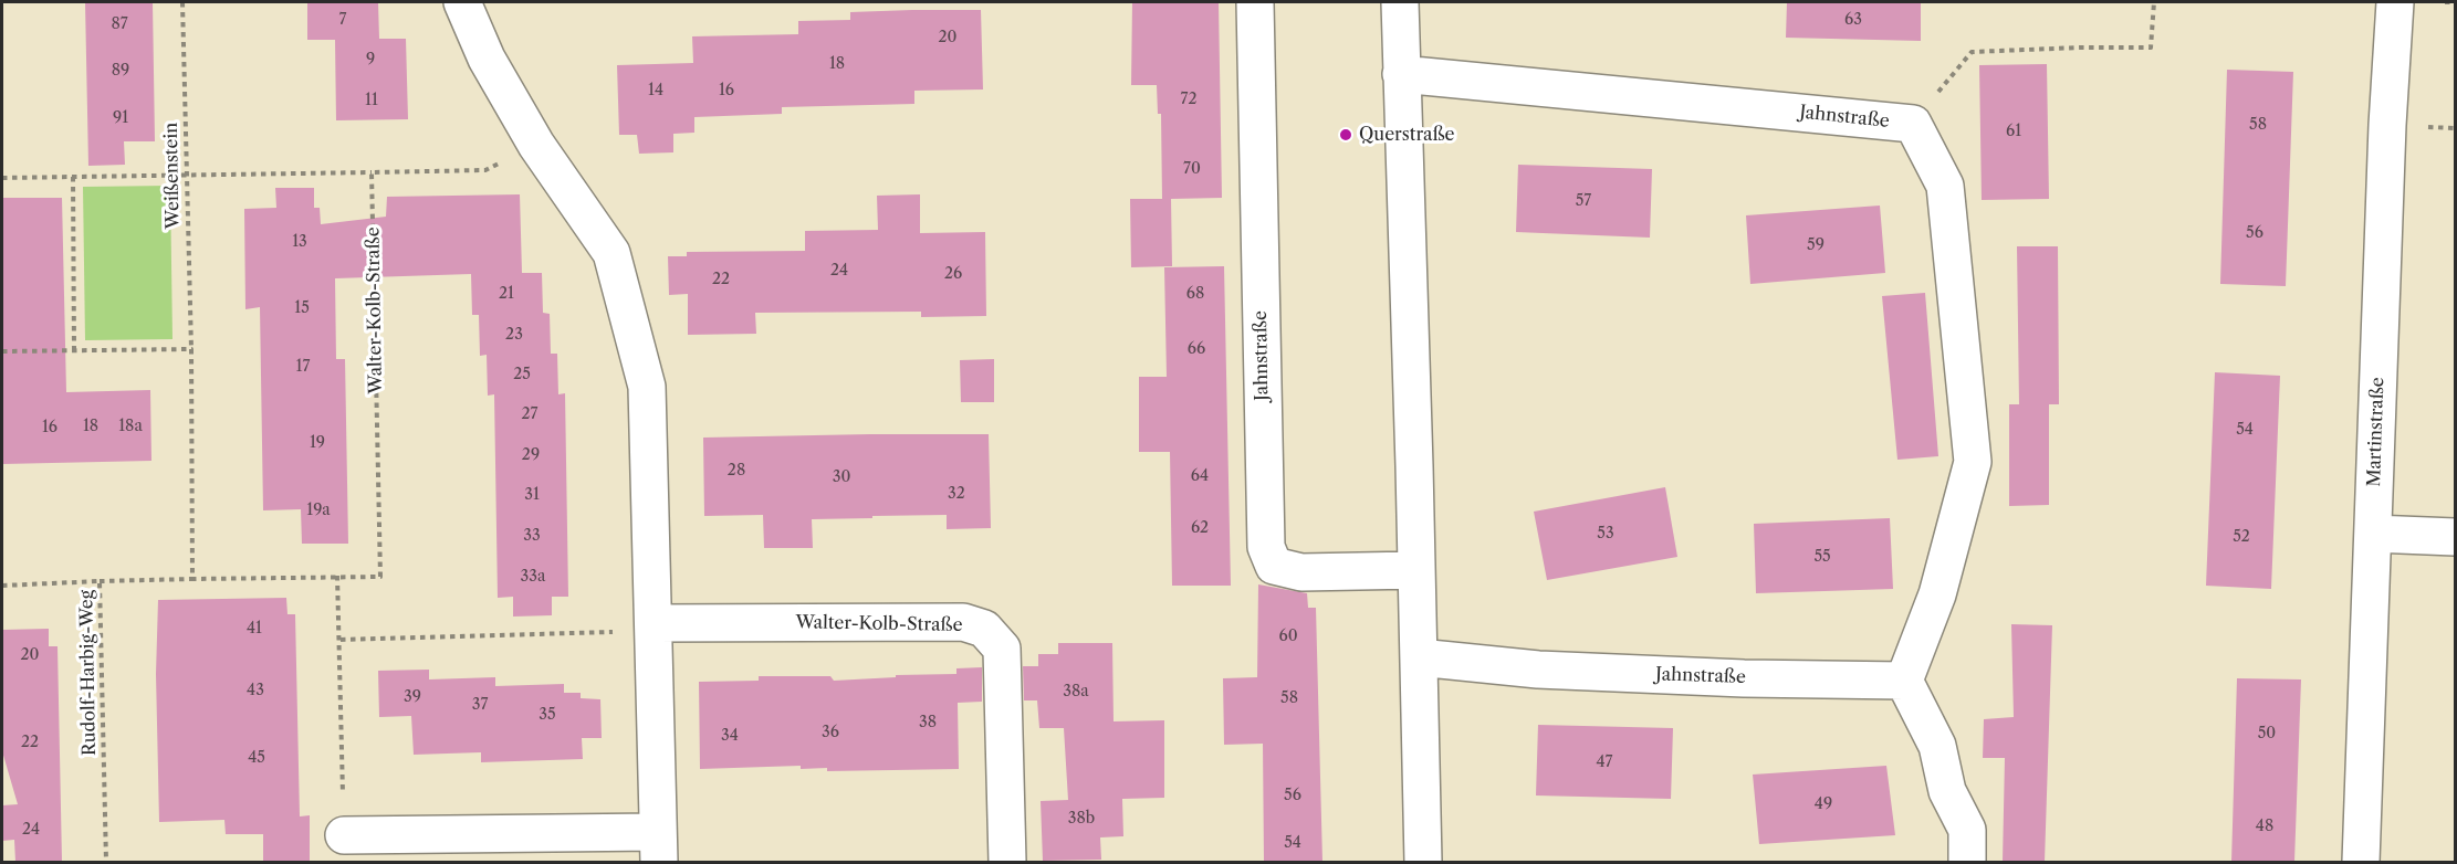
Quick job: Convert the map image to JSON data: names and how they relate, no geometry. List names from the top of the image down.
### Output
{
  "streets": {
    "street": ["Jahnstraße", "Walter-Kolb-Straße", "Martinstraße"],
    "path": ["Weißenstein", "Rudolf-Harbig-Weg"]
  },
  "crossings": [
    ["Walter-Kolb-Straße", "Rudolf-Harbig-Weg"]
  ],
  "places": ["Querstraße"],
  "house_numbers": [
    "7",
    "63",
    "87",
    "20",
    "9",
    "18",
    "89",
    "14",
    "16",
    "72",
    "11",
    "91",
    "58",
    "61",
    "70",
    "57",
    "56",
    "13",
    "59",
    "24",
    "26",
    "22",
    "21",
    "68",
    "15",
    "23",
    "66",
    "17",
    "25",
    "27",
    "18",
    "18a",
    "16",
    "54",
    "19",
    "29",
    "28",
    "64",
    "30",
    "32",
    "31",
    "19a",
    "62",
    "53",
    "33",
    "52",
    "55",
    "33a",
    "41",
    "60",
    "20",
    "43",
    "38a",
    "39",
    "58",
    "37",
    "35",
    "38",
    "36",
    "50",
    "34",
    "22",
    "45",
    "47",
    "56",
    "49",
    "38b",
    "48",
    "24",
    "54"
  ]
}
